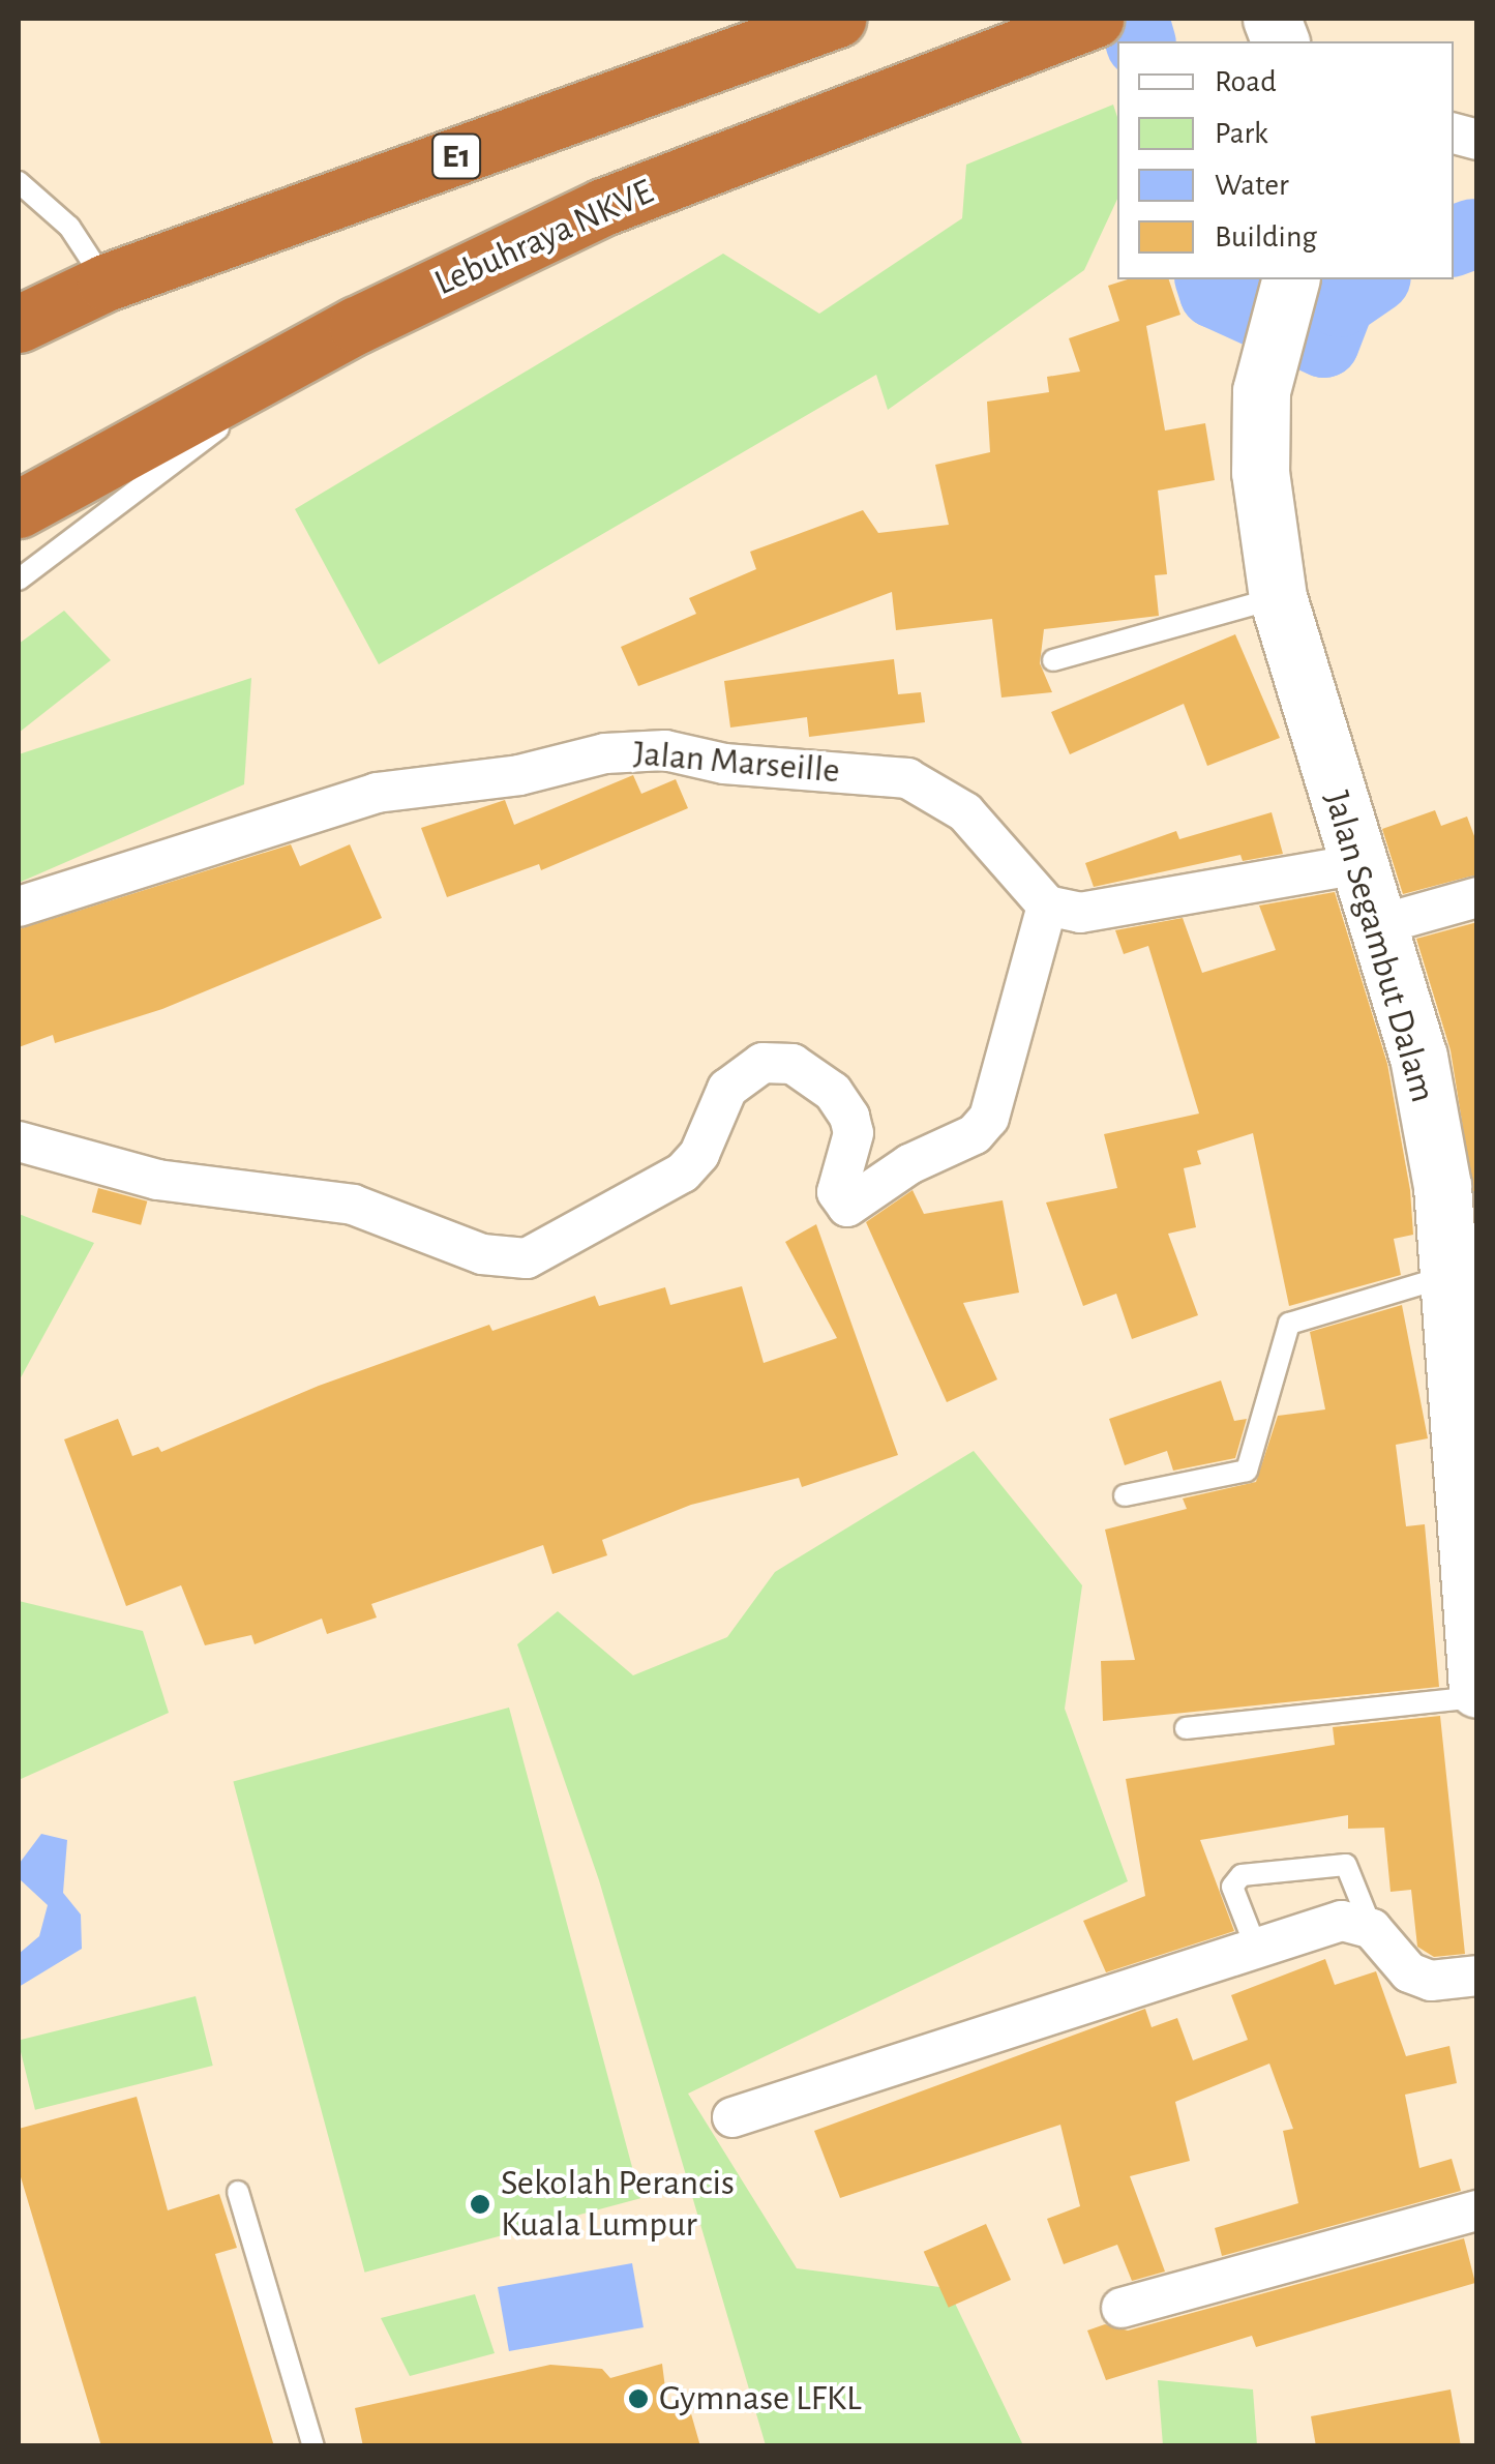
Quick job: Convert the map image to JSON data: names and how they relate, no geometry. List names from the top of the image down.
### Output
{
  "streets": {
    "highway": ["E1", "Lebuhraya NKVE"],
    "street": ["Jalan Marseille", "Jalan Segambut Dalam"]
  },
  "places": ["Sekolah Perancis Kuala Lumpur", "Gymnase LFKL"],
  "legend": [
    "Road",
    "Park",
    "Water",
    "Building"
  ]
}
